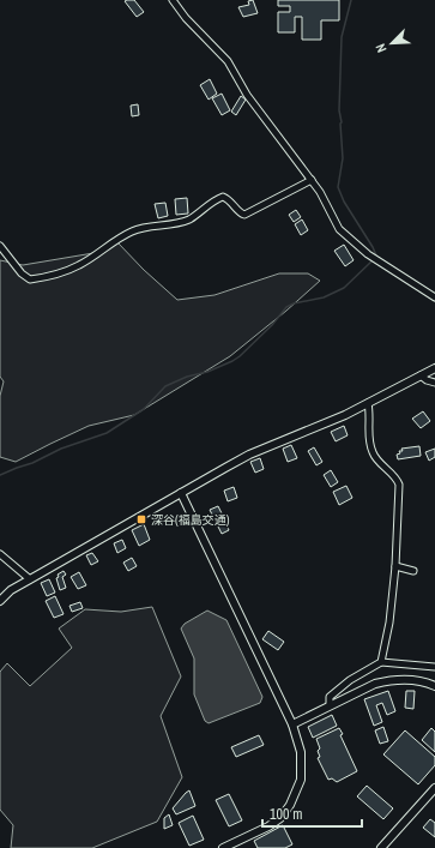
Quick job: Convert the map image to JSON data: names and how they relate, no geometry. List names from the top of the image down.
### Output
{
  "places": {
    "transit": ["深谷(福島交通)"]
  },
  "scale_bar": "100 m",
  "north": "bottom left"
}
